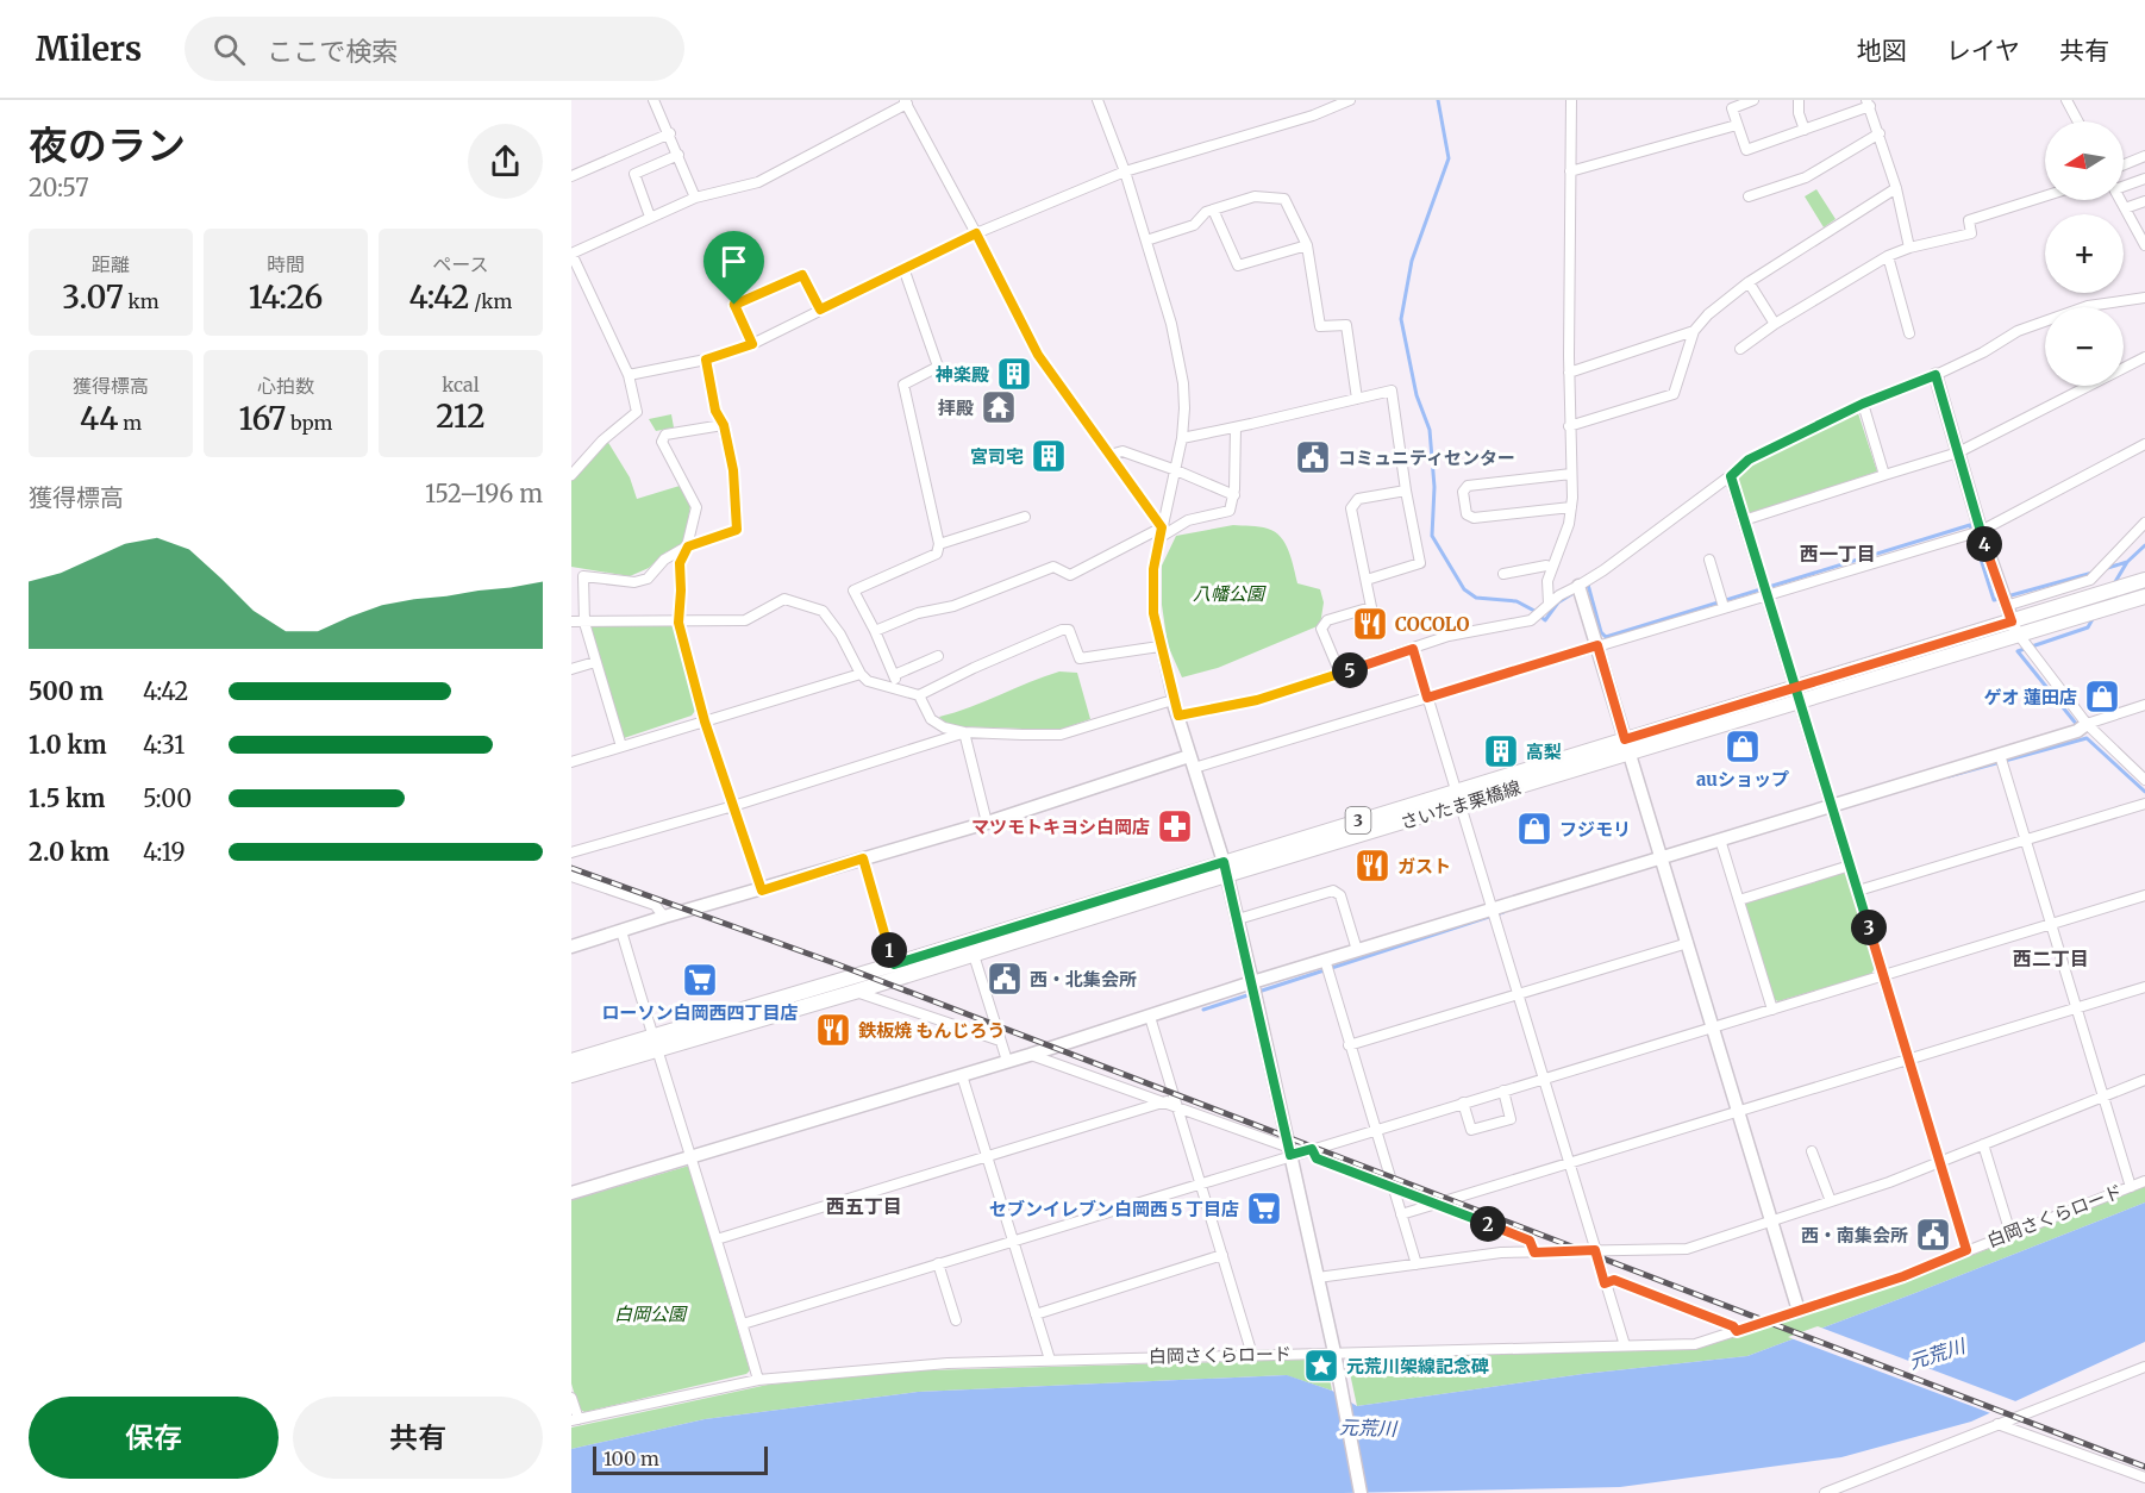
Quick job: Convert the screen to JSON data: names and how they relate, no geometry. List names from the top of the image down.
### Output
{
  "streets": {
    "main road": ["さいたま栗橋線", "3"],
    "street": ["白岡さくらロード"]
  },
  "districts": ["西一丁目", "西二丁目", "西五丁目"],
  "water": ["元荒川"],
  "parks": ["八幡公園", "白岡公園"],
  "places": {
    "building": ["神楽殿", "宮司宅", "高梨"],
    "temple": ["拝殿"],
    "public building": ["コミュニティセンター", "西・北集会所", "西・南集会所"],
    "restaurant": ["COCOLO", "ガスト", "鉄板焼 もんじろう"],
    "shop": ["ゲオ 蓮田店", "auショップ", "フジモリ"],
    "pharmacy": ["マツモトキヨシ白岡店"],
    "supermarket": ["ローソン白岡西四丁目店", "セブンイレブン白岡西５丁目店"],
    "place": ["元荒川架線記念碑"]
  },
  "scale_bar": "100 m",
  "north": "left",
  "page": {
    "header": "Milers",
    "search": "ここで検索",
    "nav": ["地図", "レイヤ", "共有"],
    "heading": ["夜のラン", "20:57"],
    "map_buttons": ["+", "−"],
    "stats": [
      ["距離", "3.07 km"],
      ["時間", "14:26"],
      ["ペース", "4:42 /km"],
      ["獲得標高", "44 m"],
      ["心拍数", "167 bpm"],
      ["kcal", "212"]
    ],
    "chart": ["獲得標高", "152–196 m"],
    "pins": [
      "4",
      "5",
      "3",
      "1",
      "2"
    ],
    "list": [
      {
        "name": "500 m",
        "note": "4:42"
      },
      {
        "name": "1.0 km",
        "note": "4:31"
      },
      {
        "name": "1.5 km",
        "note": "5:00"
      },
      {
        "name": "2.0 km",
        "note": "4:19"
      }
    ],
    "buttons": ["保存", "共有"],
    "scale": "100 m"
  }
}
